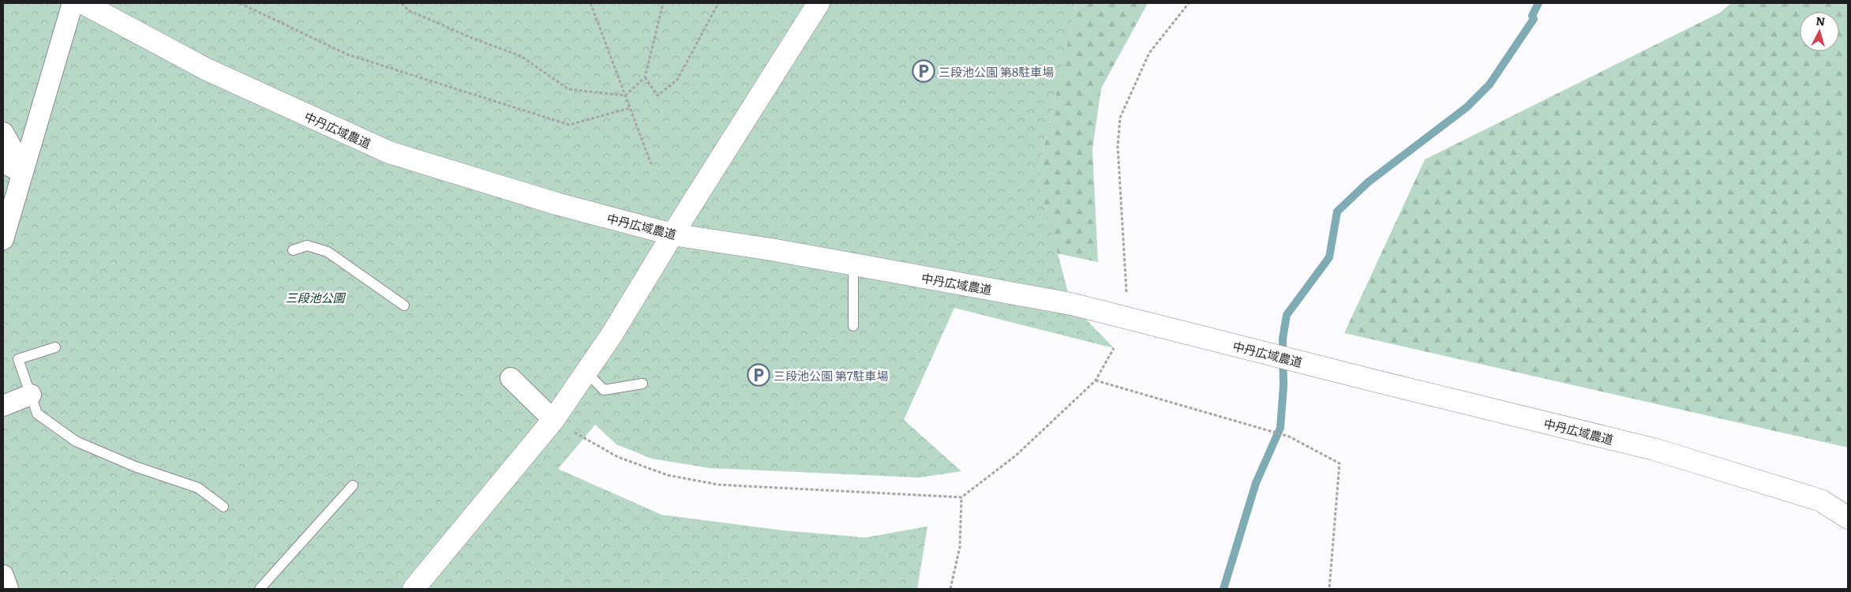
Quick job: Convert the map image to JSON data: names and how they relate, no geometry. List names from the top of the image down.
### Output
{
  "streets": {
    "street": ["中丹広域農道"]
  },
  "parks": ["三段池公園"],
  "places": {
    "parking": ["三段池公園 第8駐車場", "三段池公園 第7駐車場"]
  },
  "north": "top"
}
